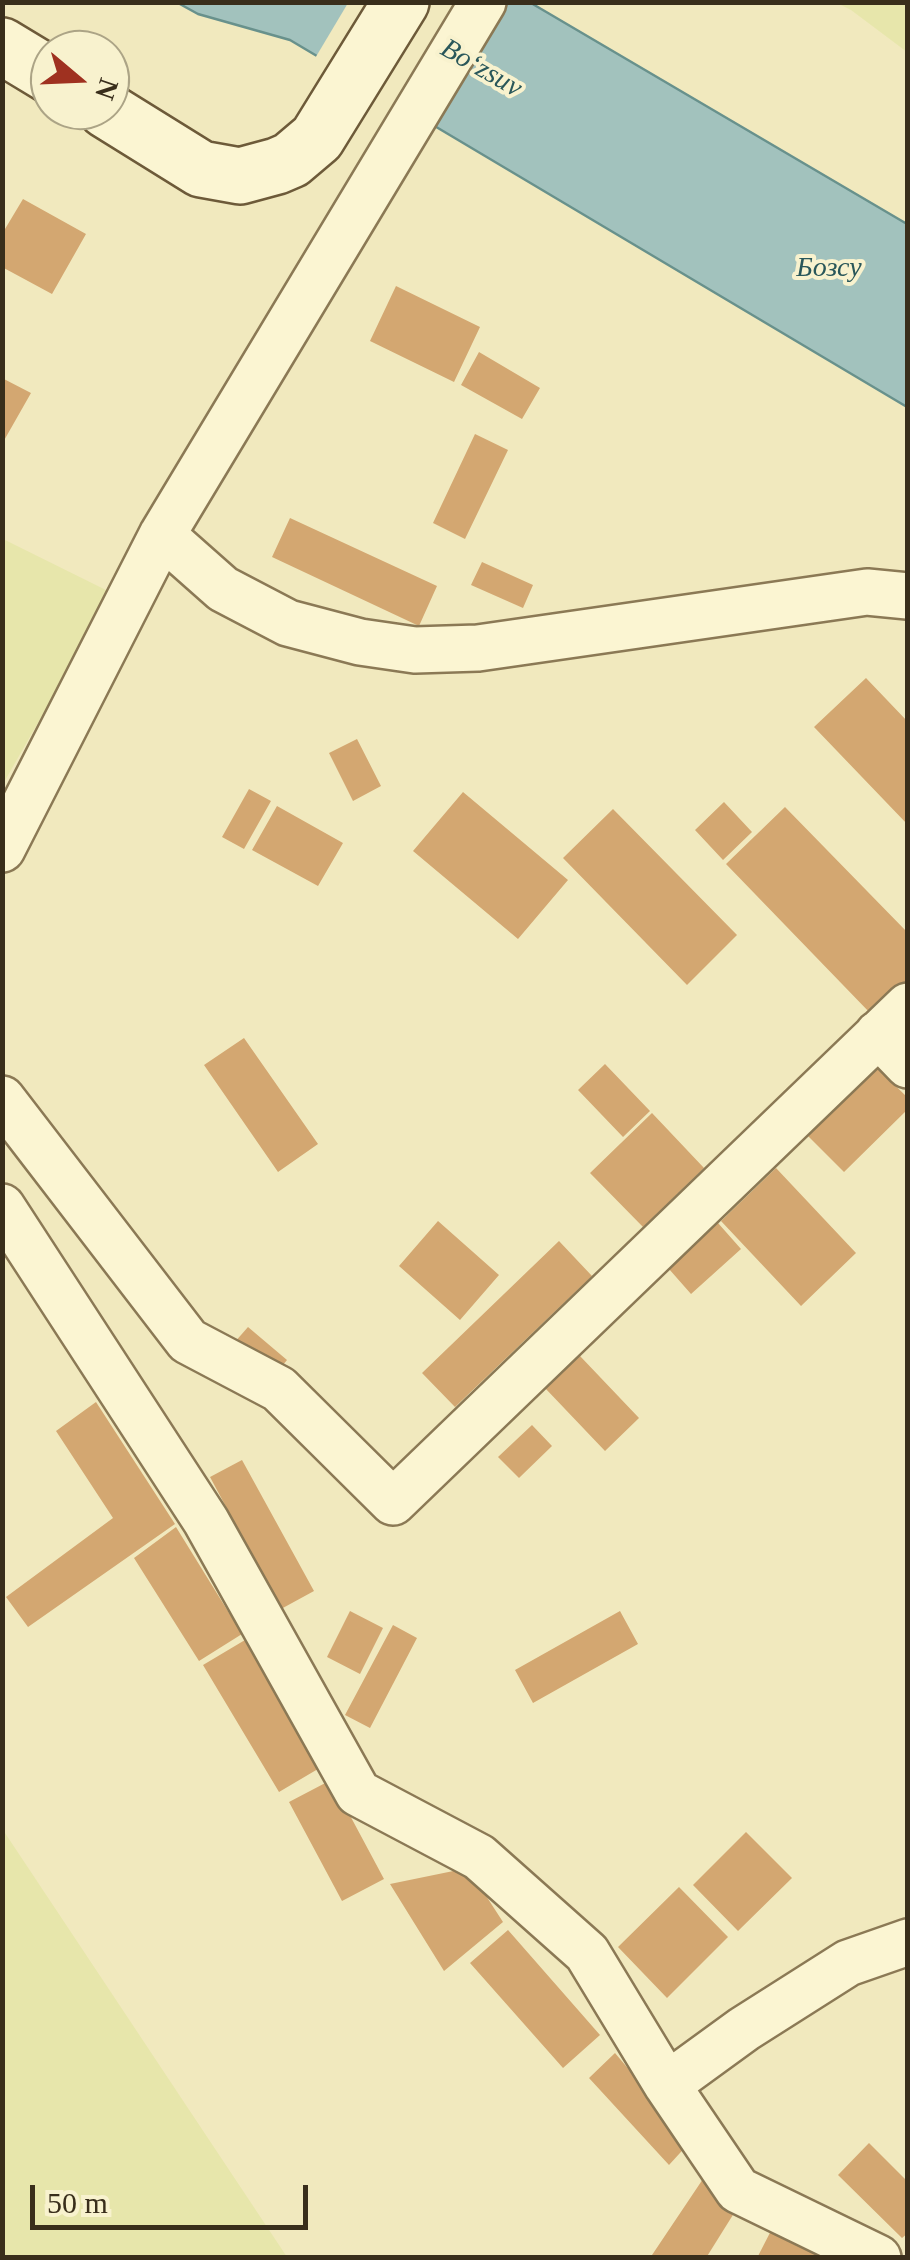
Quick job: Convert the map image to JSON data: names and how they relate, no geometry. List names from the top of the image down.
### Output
{
  "water": ["Boʻzsuv", "Бозсу"],
  "scale_bar": "50 m",
  "north": "right"
}
